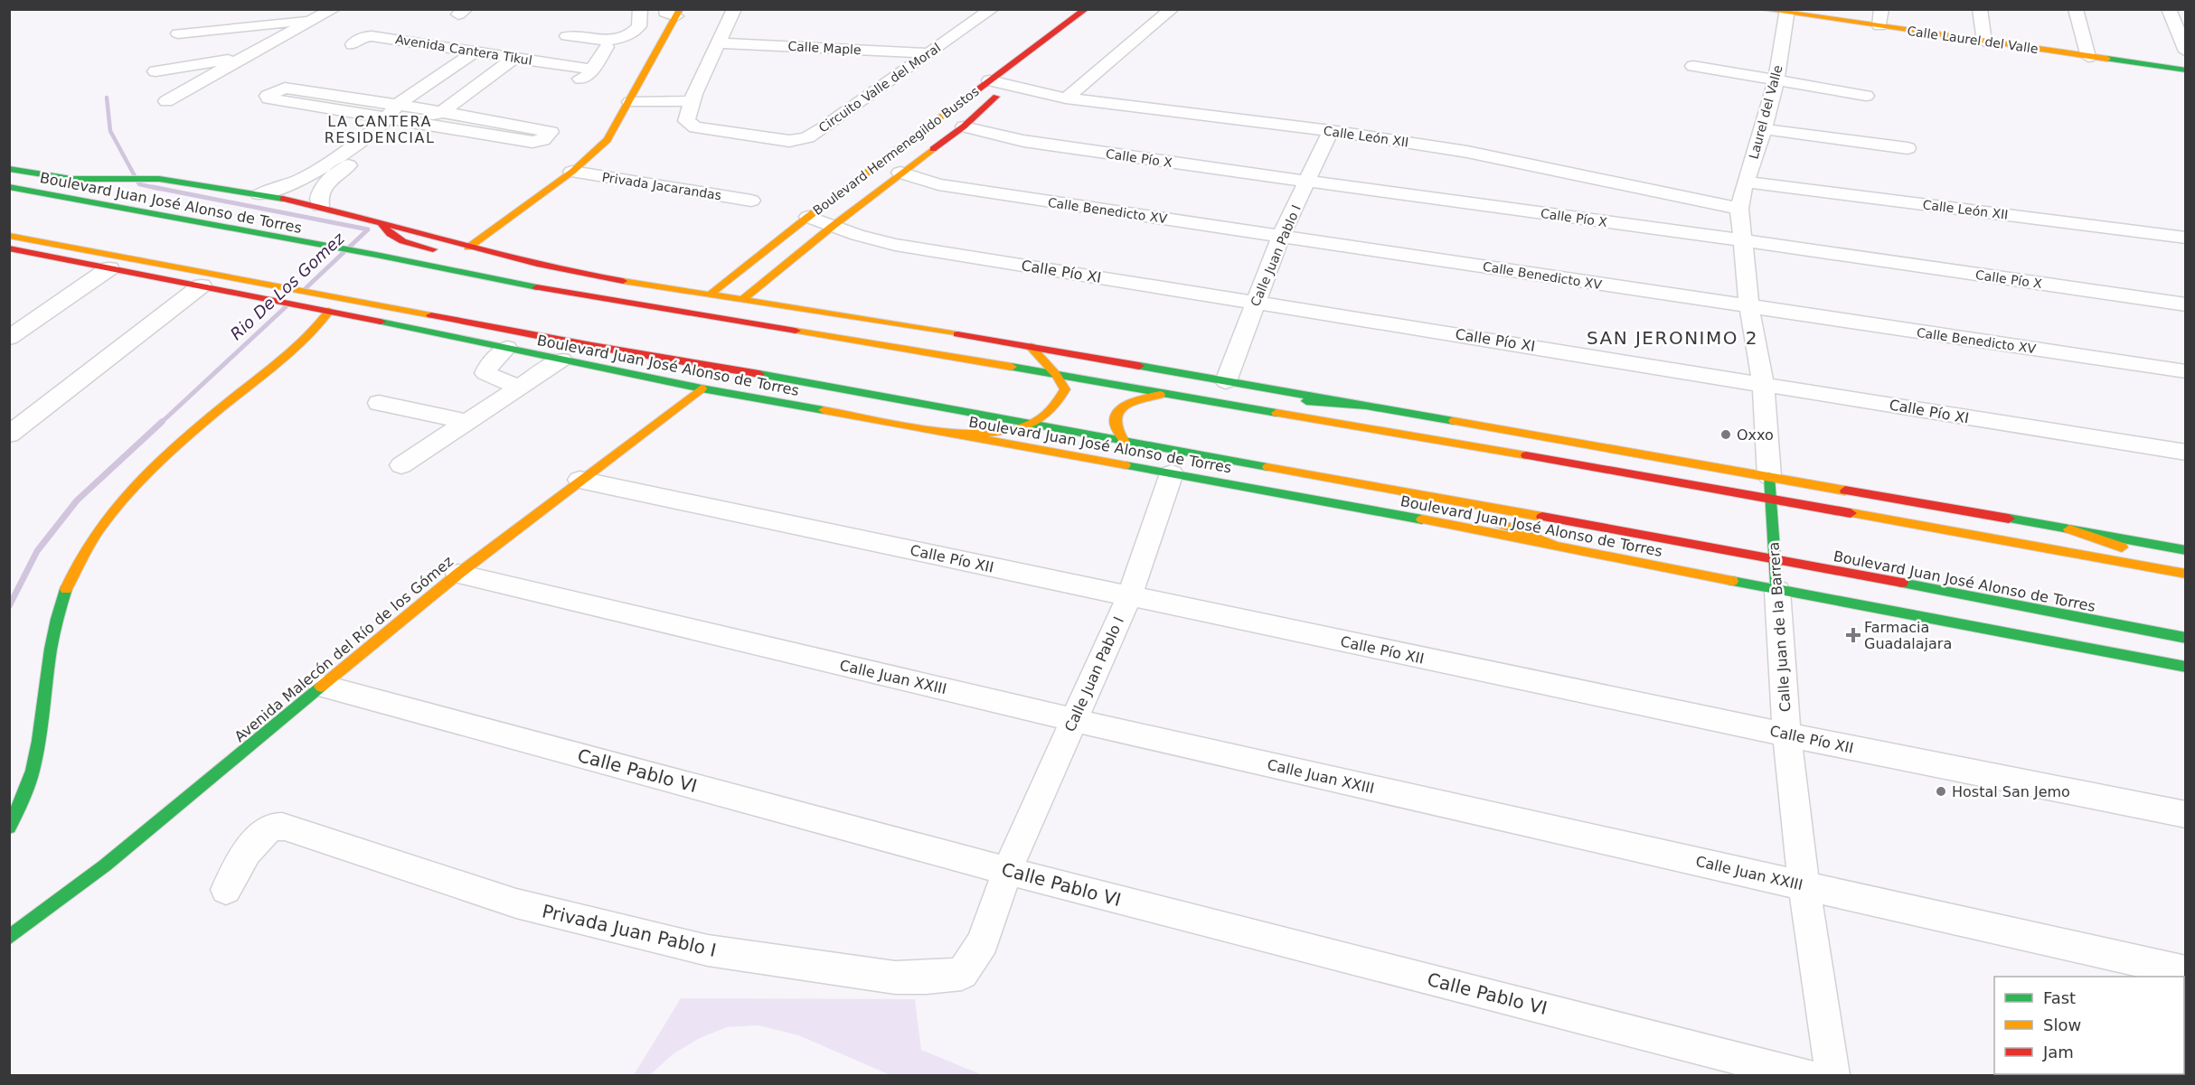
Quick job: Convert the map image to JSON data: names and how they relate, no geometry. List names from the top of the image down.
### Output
{
  "streets": {
    "street": [
      "Calle Laurel del Valle",
      "Calle Maple",
      "Avenida Cantera Tikul",
      "Circuito Valle del Moral",
      "Laurel del Valle",
      "Calle León XII",
      "Boulevard Hermenegildo Bustos",
      "Calle Pío X",
      "Privada Jacarandas",
      "Boulevard Juan José Alonso de Torres",
      "Calle Benedicto XV",
      "Calle Juan Pablo I",
      "Calle Pío XI",
      "Calle Pío XII",
      "Calle Juan de la Barrera",
      "Avenida Malecón del Río de los Gómez",
      "Calle Juan XXIII",
      "Calle Pablo VI",
      "Privada Juan Pablo I"
    ]
  },
  "crossings": [
    ["Calle Laurel del Valle", "Laurel del Valle"],
    ["Calle Maple", "Circuito Valle del Moral"],
    ["Laurel del Valle", "Calle León XII"],
    ["Laurel del Valle", "Calle Juan de la Barrera"],
    ["Calle León XII", "Boulevard Hermenegildo Bustos"],
    ["Calle León XII", "Calle Juan Pablo I"],
    ["Calle León XII", "Calle Juan de la Barrera"],
    ["Boulevard Hermenegildo Bustos", "Calle Pío X"],
    ["Boulevard Hermenegildo Bustos", "Boulevard Juan José Alonso de Torres"],
    ["Boulevard Hermenegildo Bustos", "Calle Benedicto XV"],
    ["Boulevard Hermenegildo Bustos", "Calle Pío XI"],
    ["Calle Pío X", "Calle Juan Pablo I"],
    ["Calle Pío X", "Calle Juan de la Barrera"],
    ["Boulevard Juan José Alonso de Torres", "Calle Juan Pablo I"],
    ["Boulevard Juan José Alonso de Torres", "Calle Juan de la Barrera"],
    ["Boulevard Juan José Alonso de Torres", "Avenida Malecón del Río de los Gómez"],
    ["Calle Benedicto XV", "Calle Juan Pablo I"],
    ["Calle Benedicto XV", "Calle Juan de la Barrera"],
    ["Calle Juan Pablo I", "Calle Pío XI"],
    ["Calle Juan Pablo I", "Calle Pío XII"],
    ["Calle Juan Pablo I", "Calle Juan XXIII"],
    ["Calle Juan Pablo I", "Calle Pablo VI"],
    ["Calle Juan Pablo I", "Privada Juan Pablo I"],
    ["Calle Pío XI", "Calle Juan de la Barrera"],
    ["Calle Pío XII", "Calle Juan de la Barrera"],
    ["Calle Pío XII", "Avenida Malecón del Río de los Gómez"],
    ["Calle Juan de la Barrera", "Calle Juan XXIII"],
    ["Avenida Malecón del Río de los Gómez", "Calle Juan XXIII"],
    ["Avenida Malecón del Río de los Gómez", "Calle Pablo VI"],
    ["Calle Pablo VI", "Privada Juan Pablo I"]
  ],
  "districts": ["LA CANTERA RESIDENCIAL", "SAN JERONIMO 2"],
  "water": ["Rio De Los Gomez"],
  "places": {
    "other": ["Oxxo", "Hostal San Jemo"],
    "health": ["Farmacia Guadalajara"]
  },
  "legend": ["Fast", "Slow", "Jam"]
}
